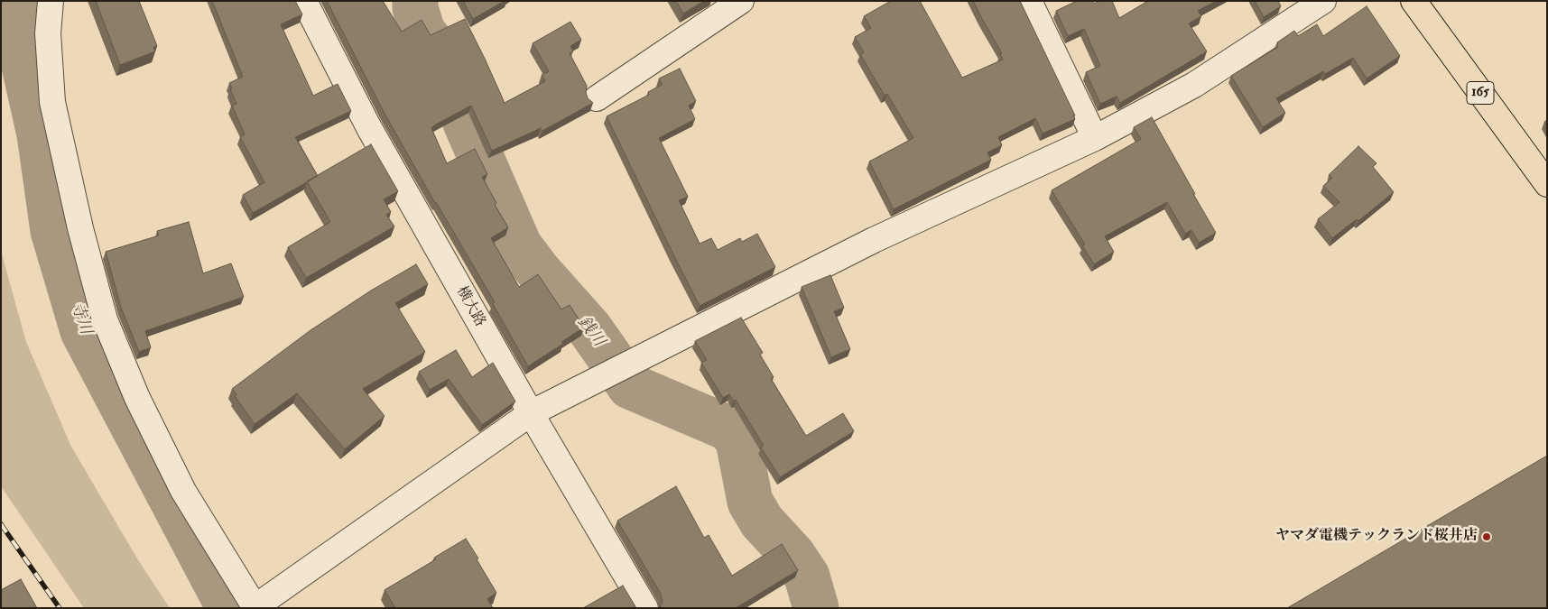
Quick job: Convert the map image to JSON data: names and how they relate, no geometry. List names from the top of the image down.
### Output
{
  "streets": {
    "highway": ["165"],
    "street": ["横大路"]
  },
  "water": ["寺川", "銭川"],
  "places": ["ヤマダ電機テックランド桜井店"]
}
